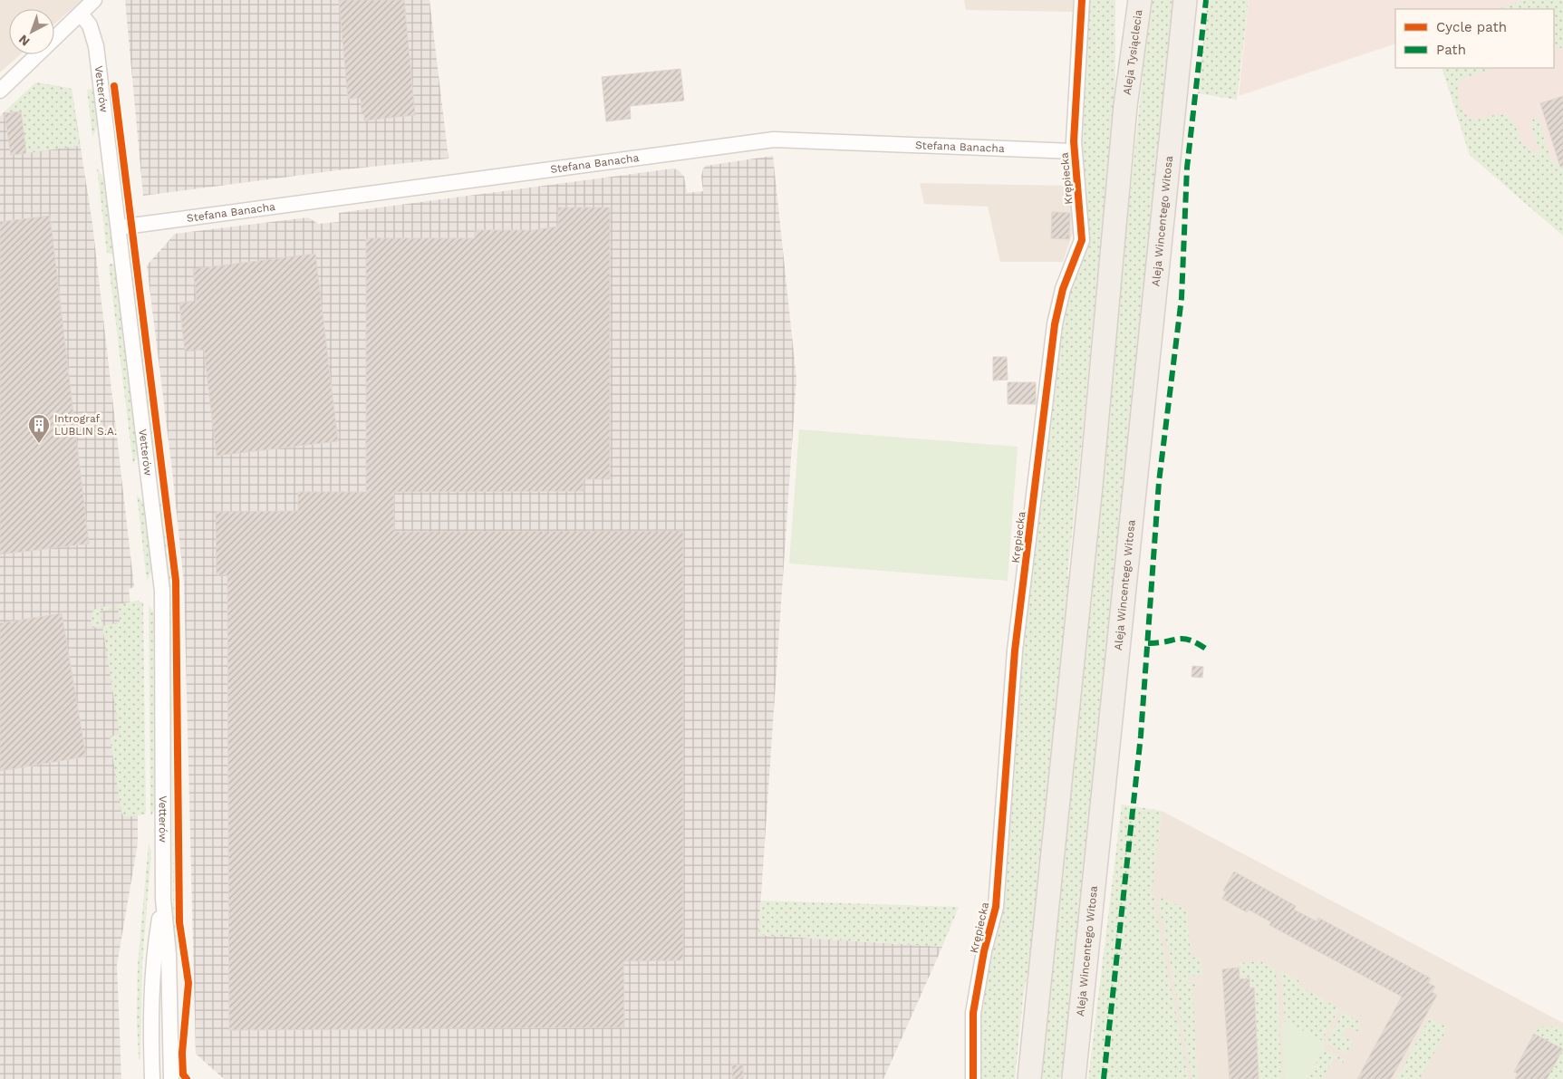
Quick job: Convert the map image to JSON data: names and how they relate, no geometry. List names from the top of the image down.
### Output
{
  "streets": {
    "main road": ["Aleja Tysiąclecia", "Aleja Wincentego Witosa"],
    "street": ["Vetterów", "Stefana Banacha", "Krępiecka"]
  },
  "crossings": [
    ["Vetterów", "Stefana Banacha"],
    ["Stefana Banacha", "Krępiecka"]
  ],
  "places": {
    "building": ["Intrograf LUBLIN S.A."]
  },
  "legend": ["Cycle path", "Path"],
  "north": "bottom left"
}
